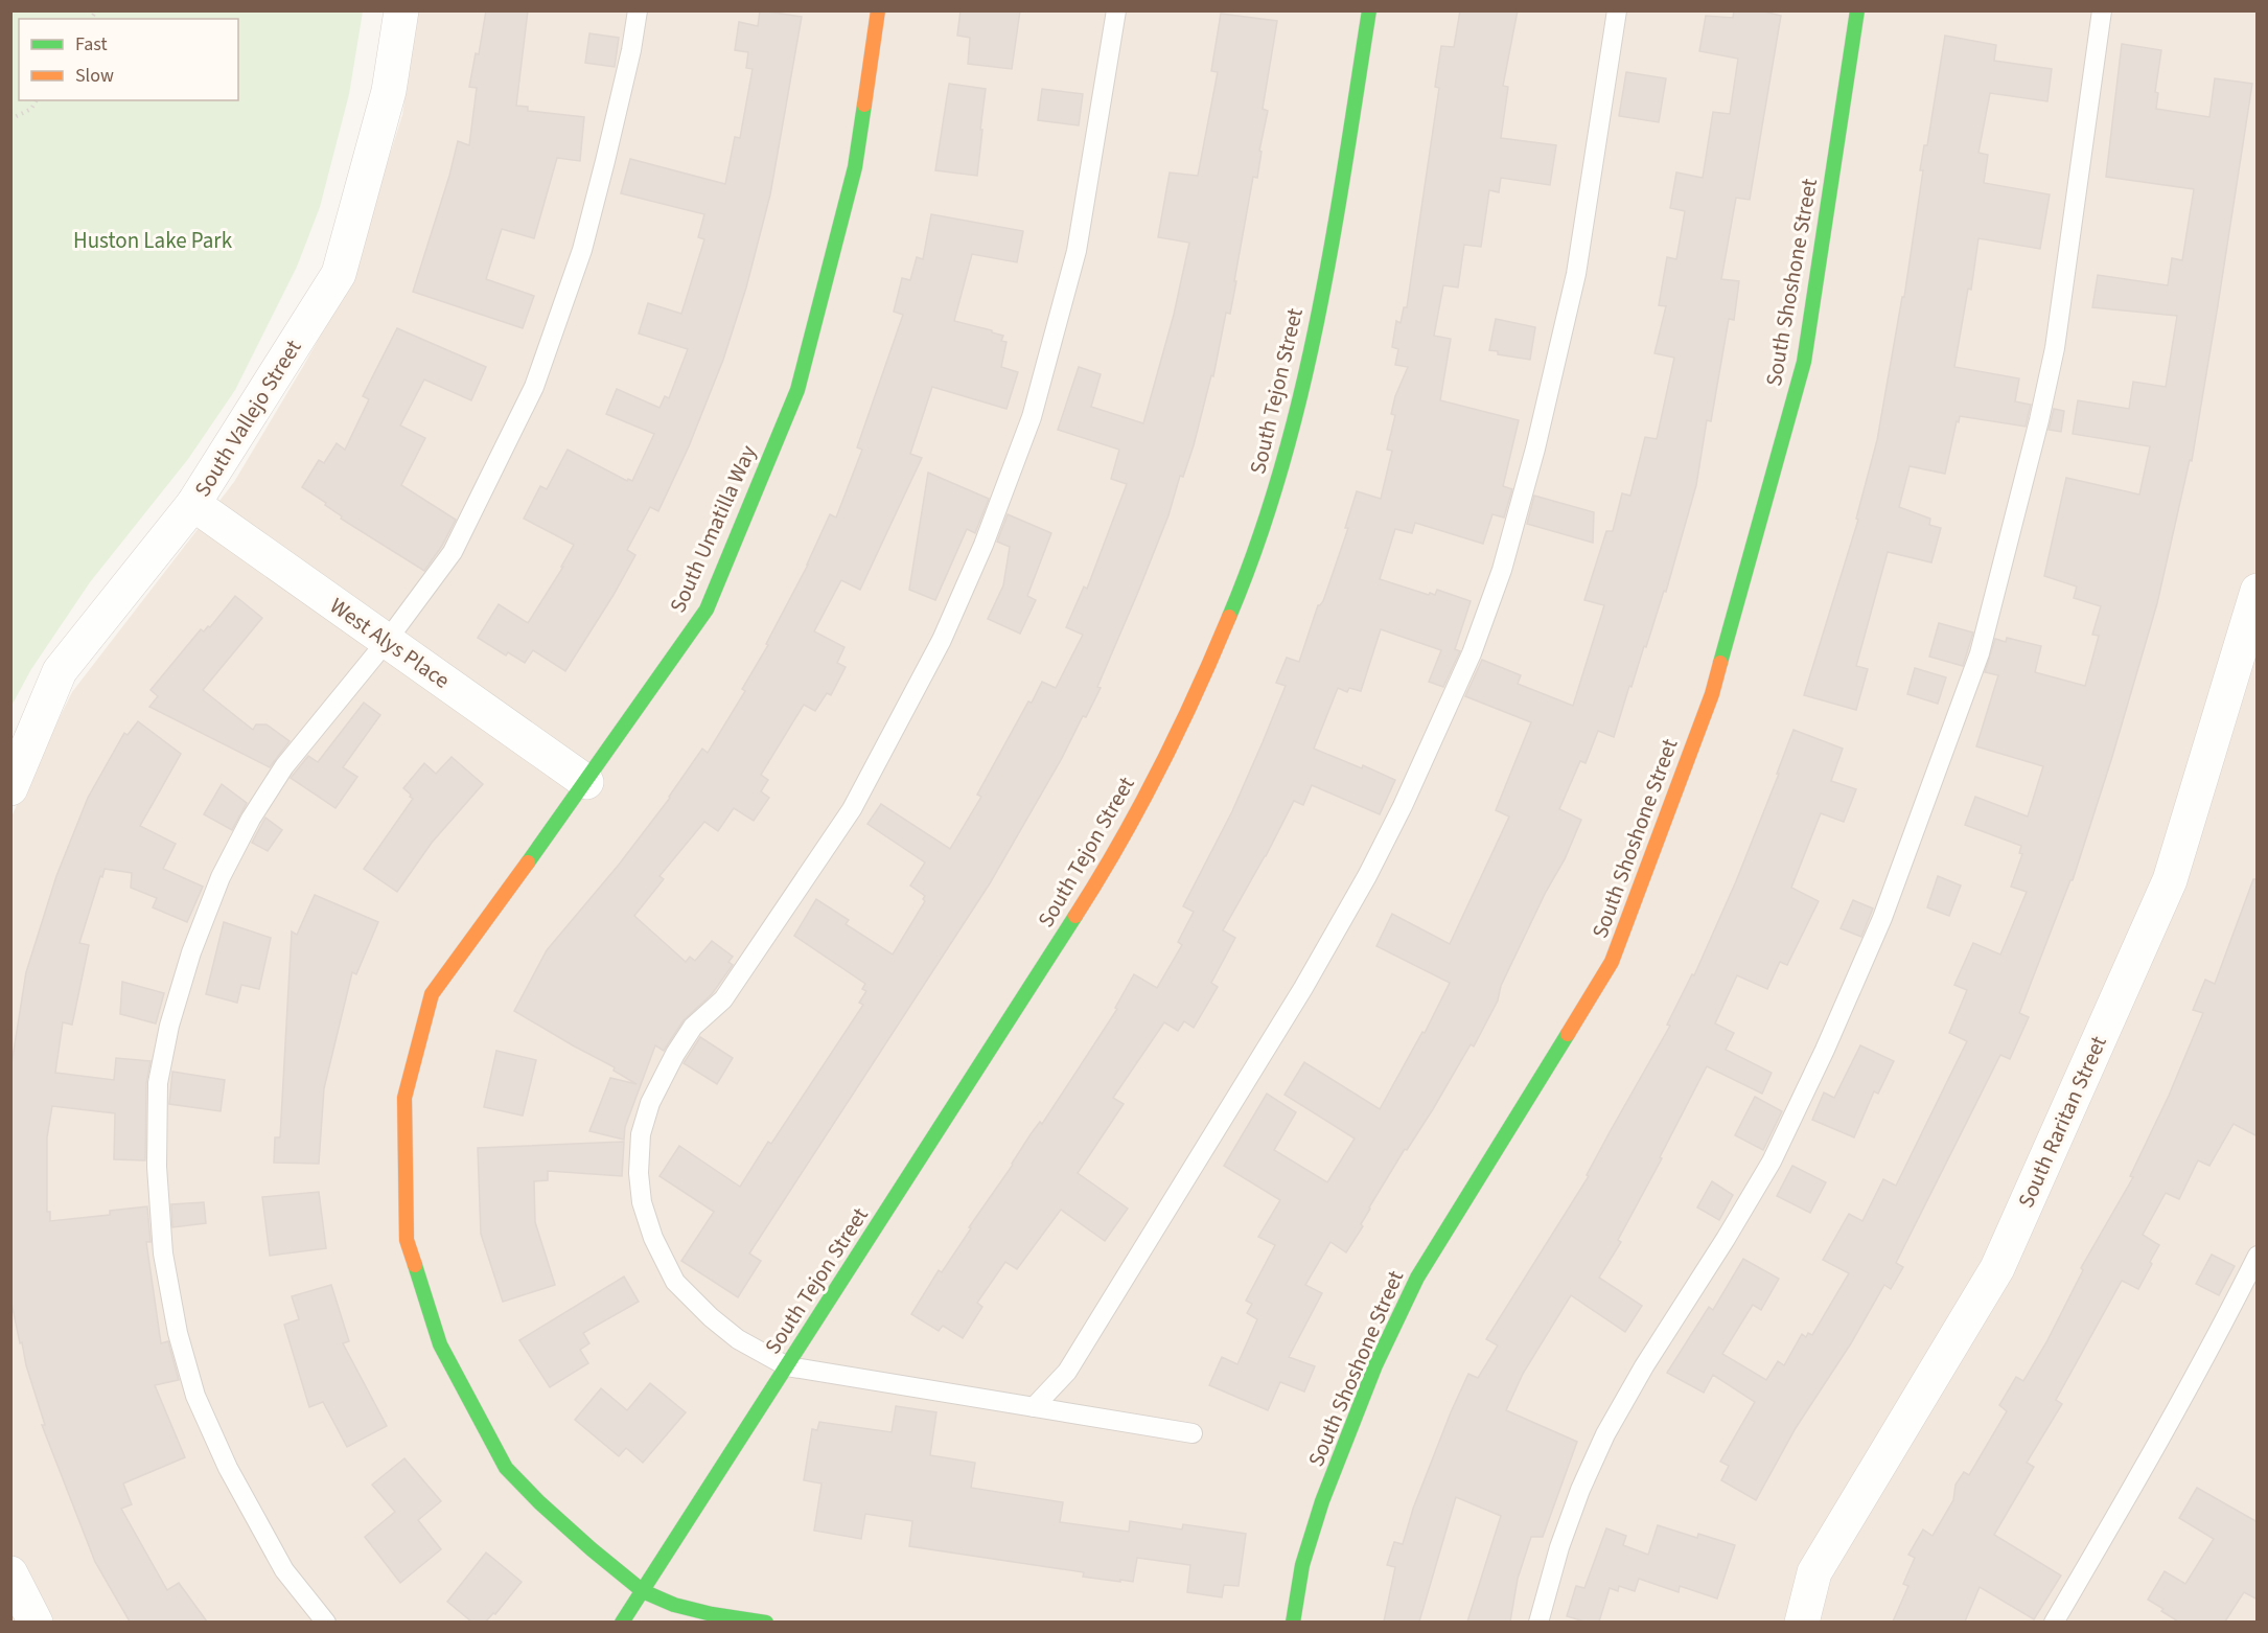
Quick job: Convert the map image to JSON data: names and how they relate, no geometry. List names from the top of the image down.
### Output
{
  "streets": {
    "street": [
      "South Shoshone Street",
      "South Tejon Street",
      "South Vallejo Street",
      "South Umatilla Way",
      "West Alys Place",
      "South Raritan Street"
    ]
  },
  "crossings": [
    ["South Tejon Street", "South Umatilla Way"],
    ["South Vallejo Street", "West Alys Place"],
    ["South Umatilla Way", "West Alys Place"]
  ],
  "parks": ["Huston Lake Park"],
  "legend": ["Fast", "Slow"]
}
